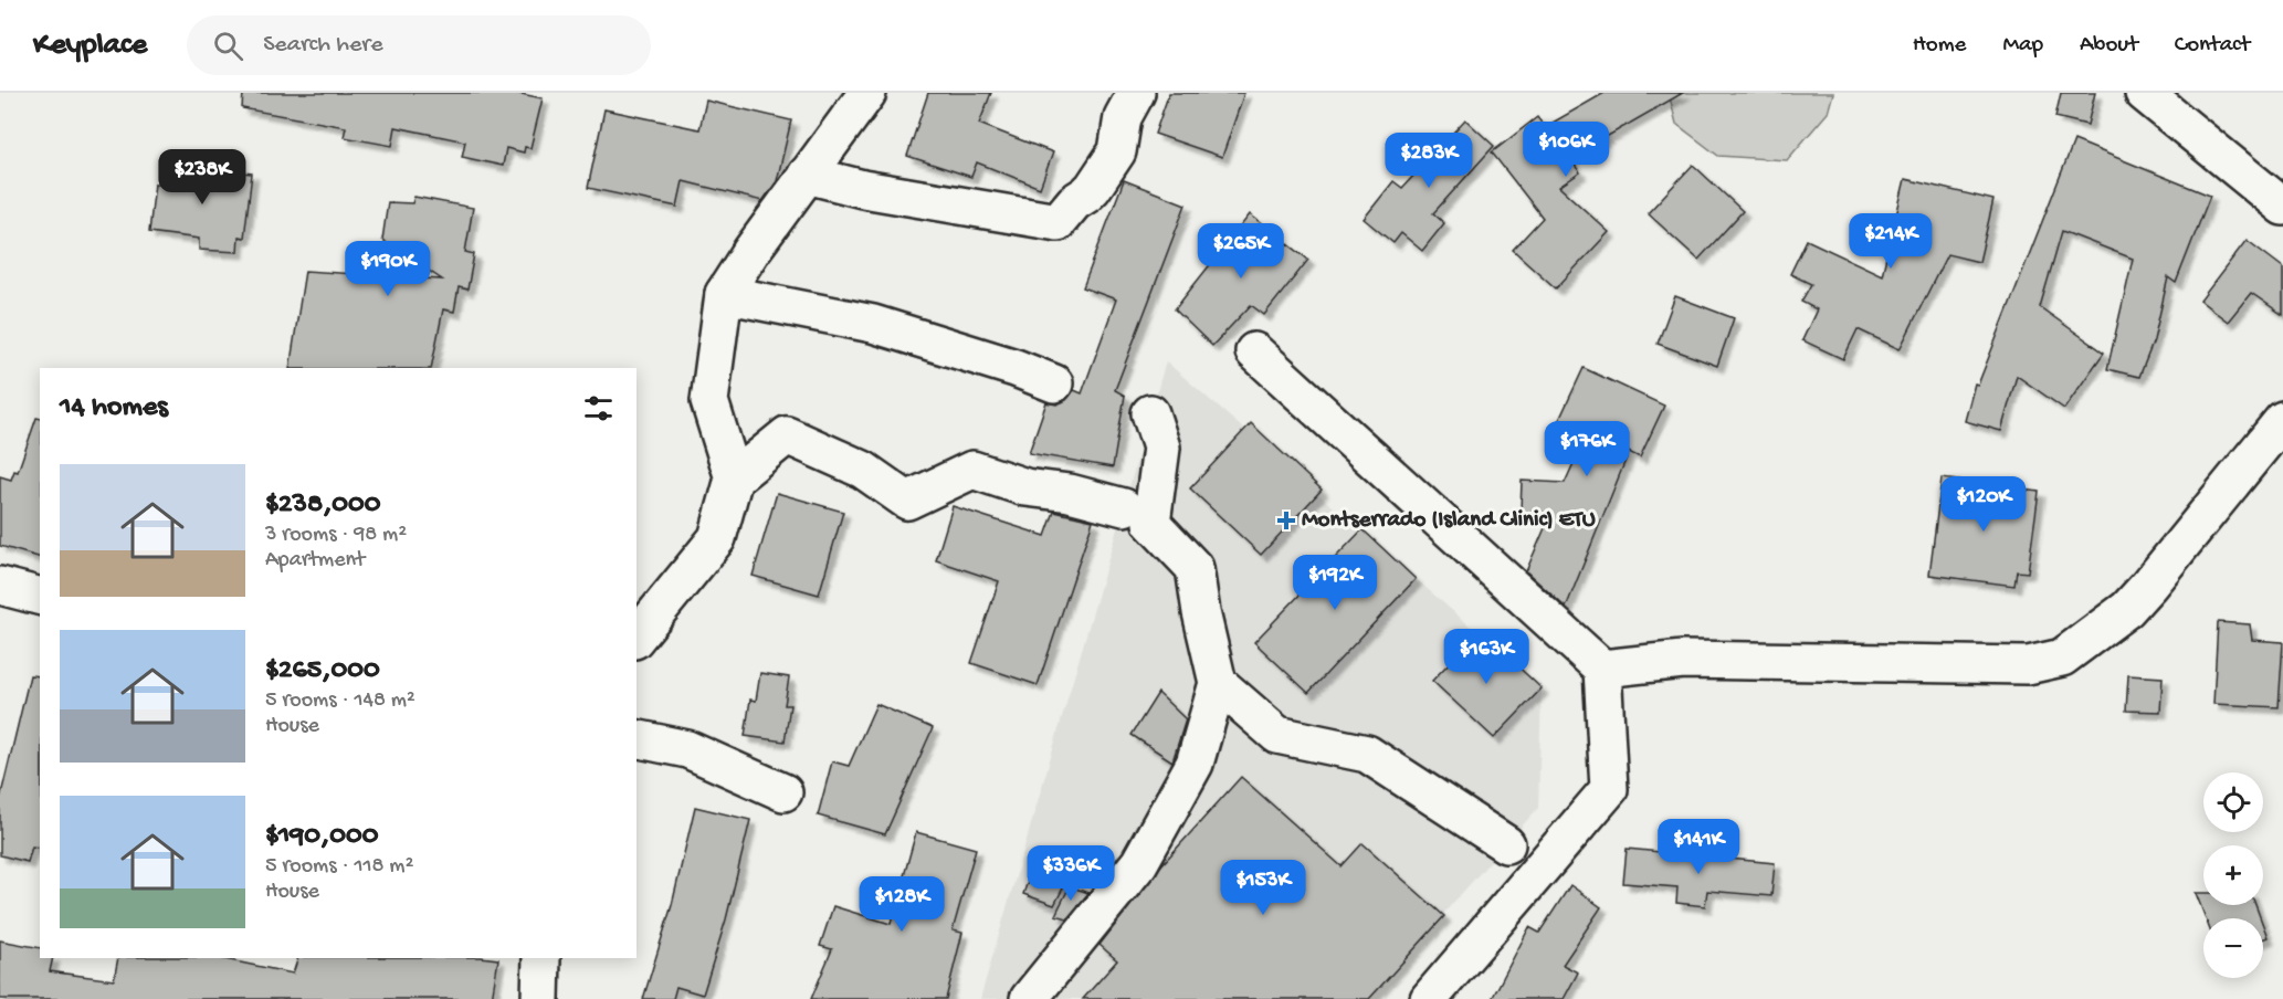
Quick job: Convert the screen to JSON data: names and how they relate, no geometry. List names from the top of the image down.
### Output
{
  "places": {
    "health": ["Montserrado (Island Clinic) ETU"]
  },
  "page": {
    "header": "Keyplace",
    "search": "Search here",
    "nav": [
      "Home",
      "Map",
      "About",
      "Contact"
    ],
    "price": [
      "$106K",
      "$283K",
      "$238K",
      "$214K",
      "$265K",
      "$190K",
      "$176K",
      "$120K",
      "$192K",
      "$163K",
      "$141K",
      "$336K",
      "$153K",
      "$128K"
    ],
    "heading": "14 homes",
    "list": [
      {
        "name": "$238,000",
        "note": "3 rooms · 98 m² · Apartment"
      },
      {
        "name": "$265,000",
        "note": "5 rooms · 148 m² · House"
      },
      {
        "name": "$190,000",
        "note": "5 rooms · 118 m² · House"
      }
    ],
    "map_buttons": ["+", "−"]
  }
}
